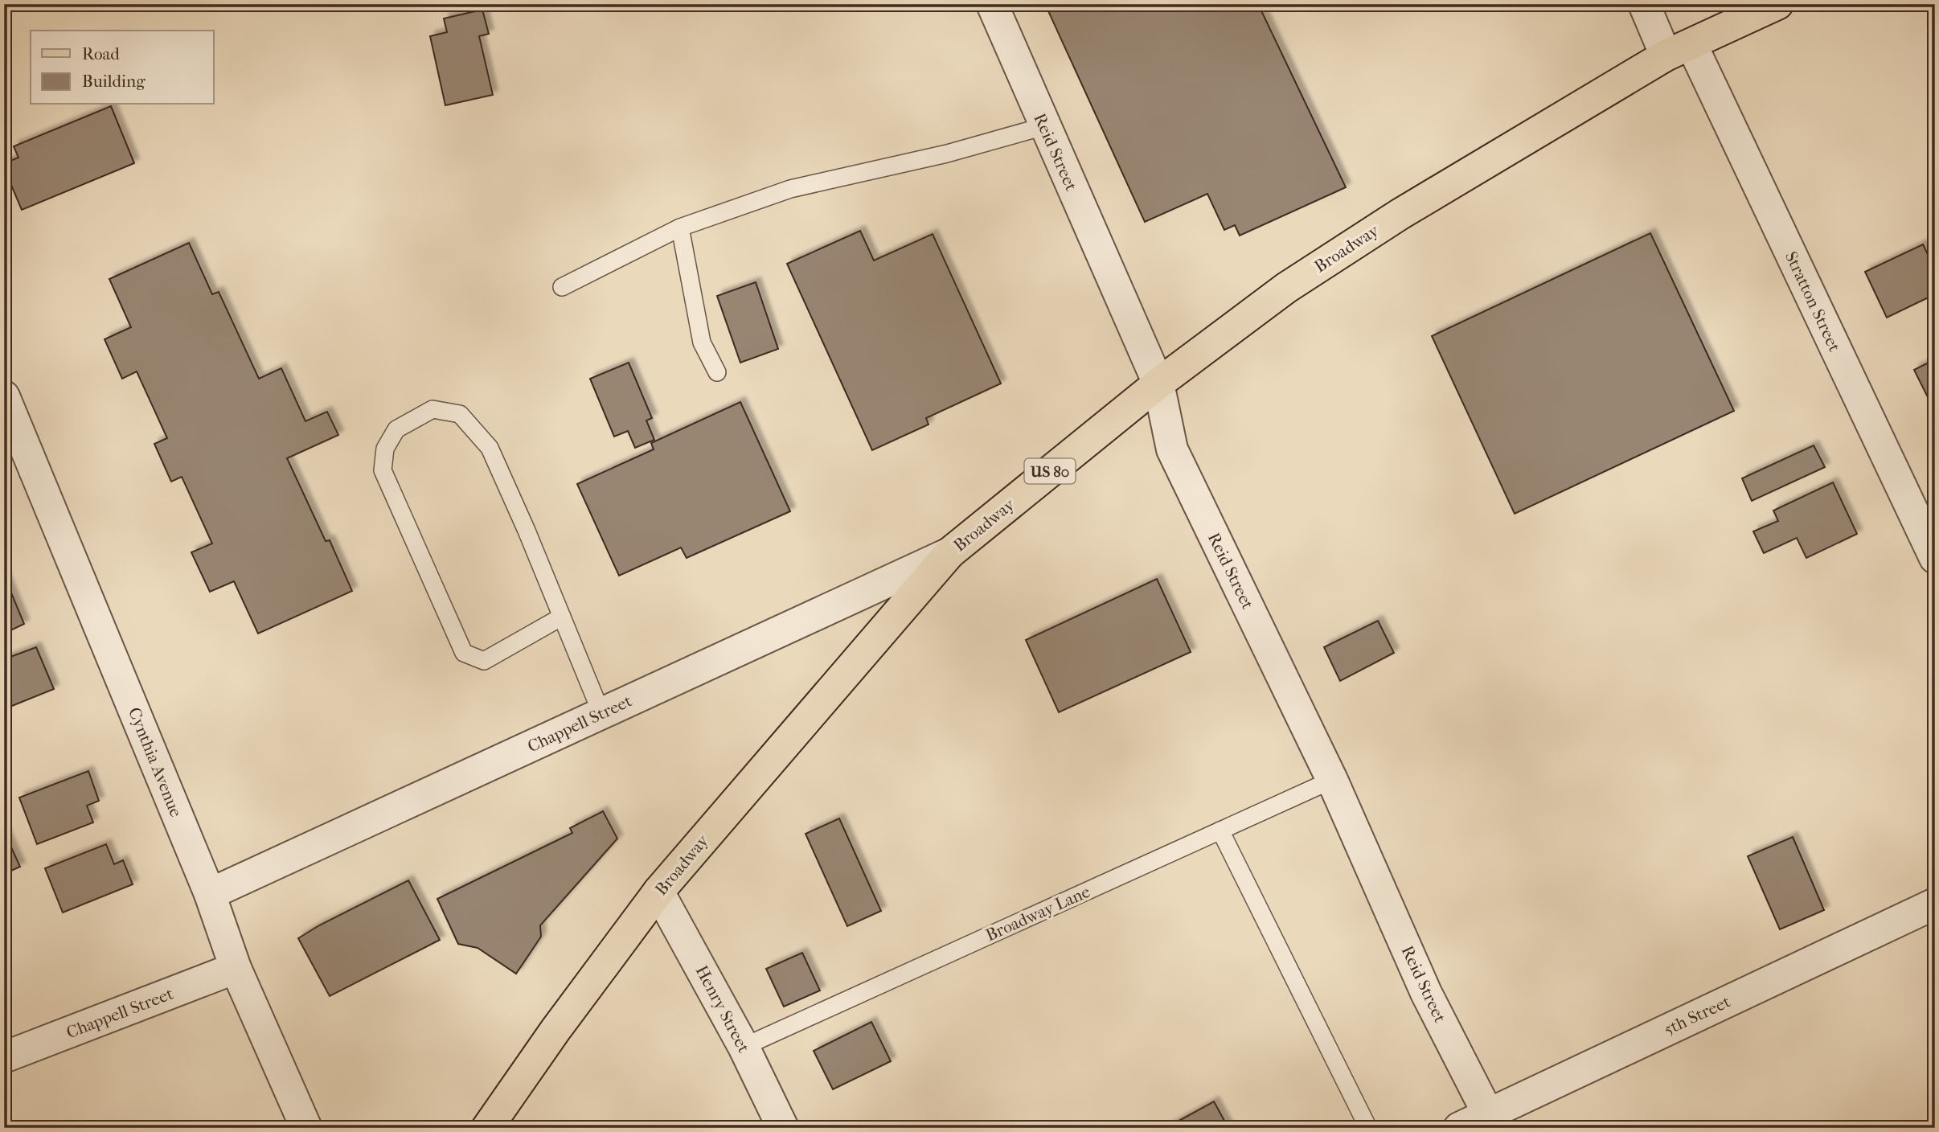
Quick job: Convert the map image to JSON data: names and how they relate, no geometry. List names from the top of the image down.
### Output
{
  "streets": {
    "main road": ["Broadway", "US 80"],
    "street": [
      "Reid Street",
      "Stratton Street",
      "Chappell Street",
      "Cynthia Avenue",
      "Henry Street",
      "5th Street"
    ],
    "lane": ["Broadway Lane"]
  },
  "crossings": [
    ["Reid Street", "Broadway"],
    ["Reid Street", "Broadway Lane"],
    ["Reid Street", "5th Street"],
    ["Broadway", "Stratton Street"],
    ["Broadway", "Chappell Street"],
    ["Broadway", "Henry Street"],
    ["Chappell Street", "Cynthia Avenue"],
    ["Broadway Lane", "Henry Street"]
  ],
  "legend": ["Road", "Building"]
}
